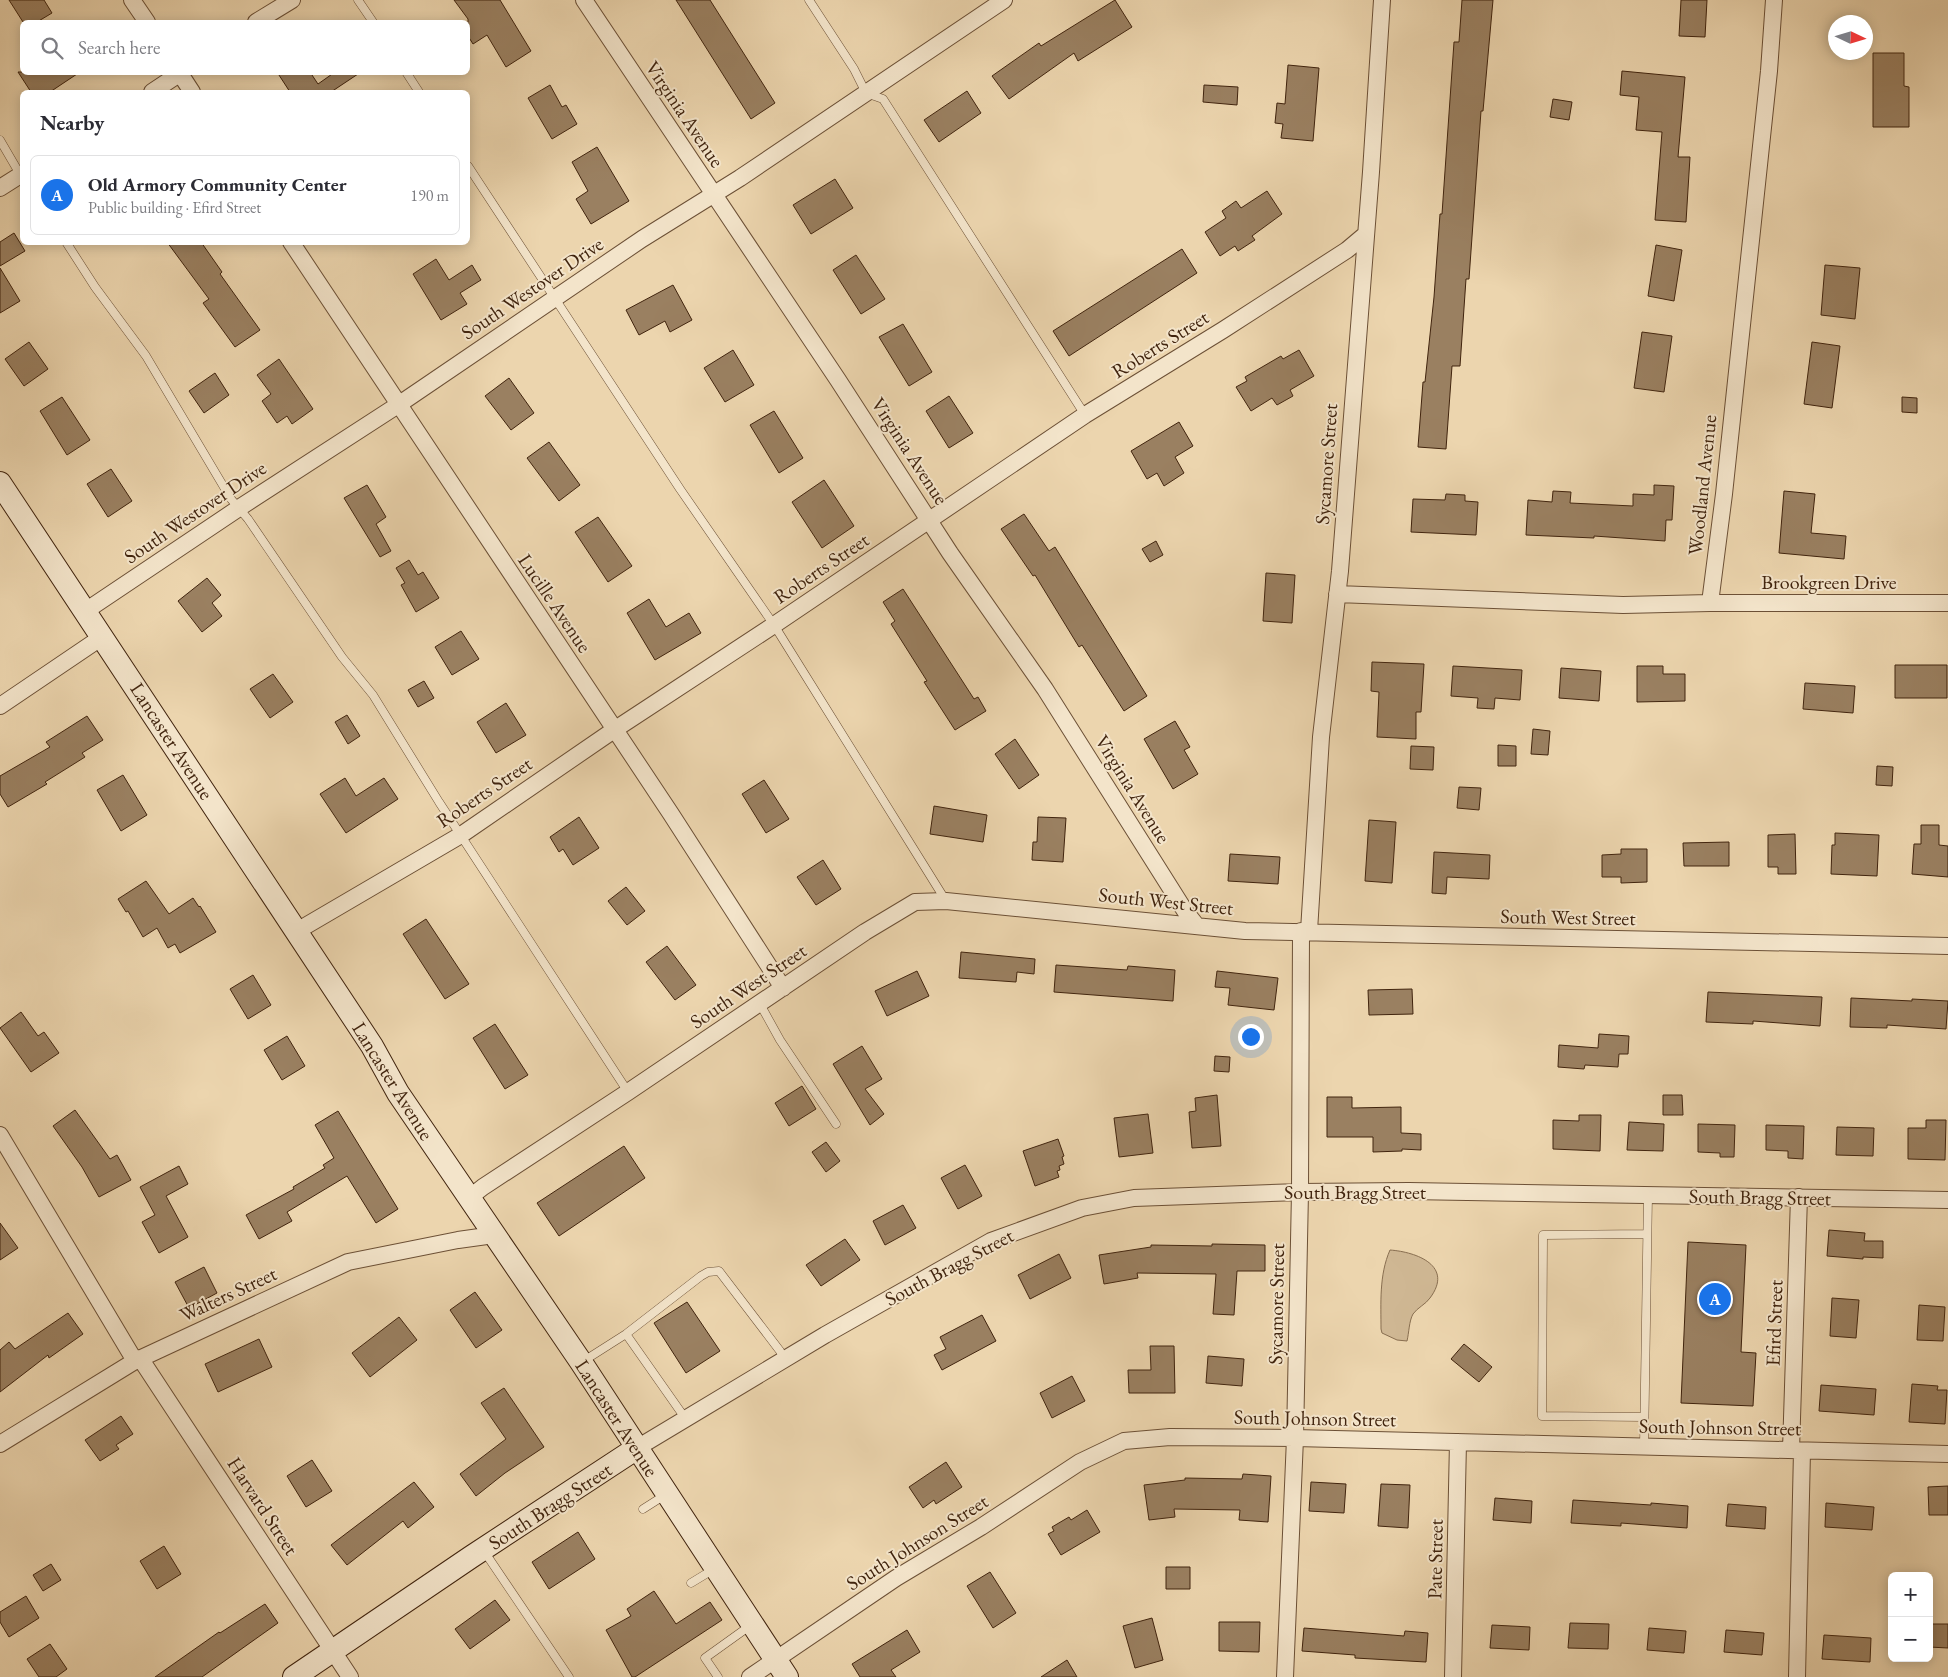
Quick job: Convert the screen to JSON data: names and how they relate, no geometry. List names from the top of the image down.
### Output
{
  "streets": {
    "main road": ["Lancaster Avenue", "South Bragg Street"],
    "street": [
      "Virginia Avenue",
      "South Westover Drive",
      "Roberts Street",
      "Sycamore Street",
      "Woodland Avenue",
      "Brookgreen Drive",
      "Lucille Avenue",
      "South West Street",
      "Walters Street",
      "Efird Street",
      "South Johnson Street",
      "Harvard Street",
      "Pate Street"
    ]
  },
  "crossings": [
    ["Virginia Avenue", "South Westover Drive"],
    ["Virginia Avenue", "Roberts Street"],
    ["Virginia Avenue", "South West Street"],
    ["South Westover Drive", "Lucille Avenue"],
    ["South Westover Drive", "Lancaster Avenue"],
    ["Roberts Street", "Sycamore Street"],
    ["Roberts Street", "Lucille Avenue"],
    ["Roberts Street", "Lancaster Avenue"],
    ["Sycamore Street", "South West Street"],
    ["Sycamore Street", "South Bragg Street"],
    ["Sycamore Street", "South Johnson Street"],
    ["Woodland Avenue", "Brookgreen Drive"],
    ["Lucille Avenue", "South West Street"],
    ["Lancaster Avenue", "South West Street"],
    ["Lancaster Avenue", "South Bragg Street"],
    ["Lancaster Avenue", "Walters Street"],
    ["Lancaster Avenue", "South Johnson Street"],
    ["South Bragg Street", "Efird Street"],
    ["South Bragg Street", "Harvard Street"],
    ["Walters Street", "Harvard Street"],
    ["Efird Street", "South Johnson Street"],
    ["South Johnson Street", "Pate Street"]
  ],
  "north": "right",
  "page": {
    "search": "Search here",
    "heading": "Nearby",
    "list": [
      {
        "mark": "A",
        "name": "Old Armory Community Center",
        "note": "Public building · Efird Street",
        "value": "190 m"
      }
    ],
    "pins": "A",
    "map_buttons": ["+", "−"]
  }
}
